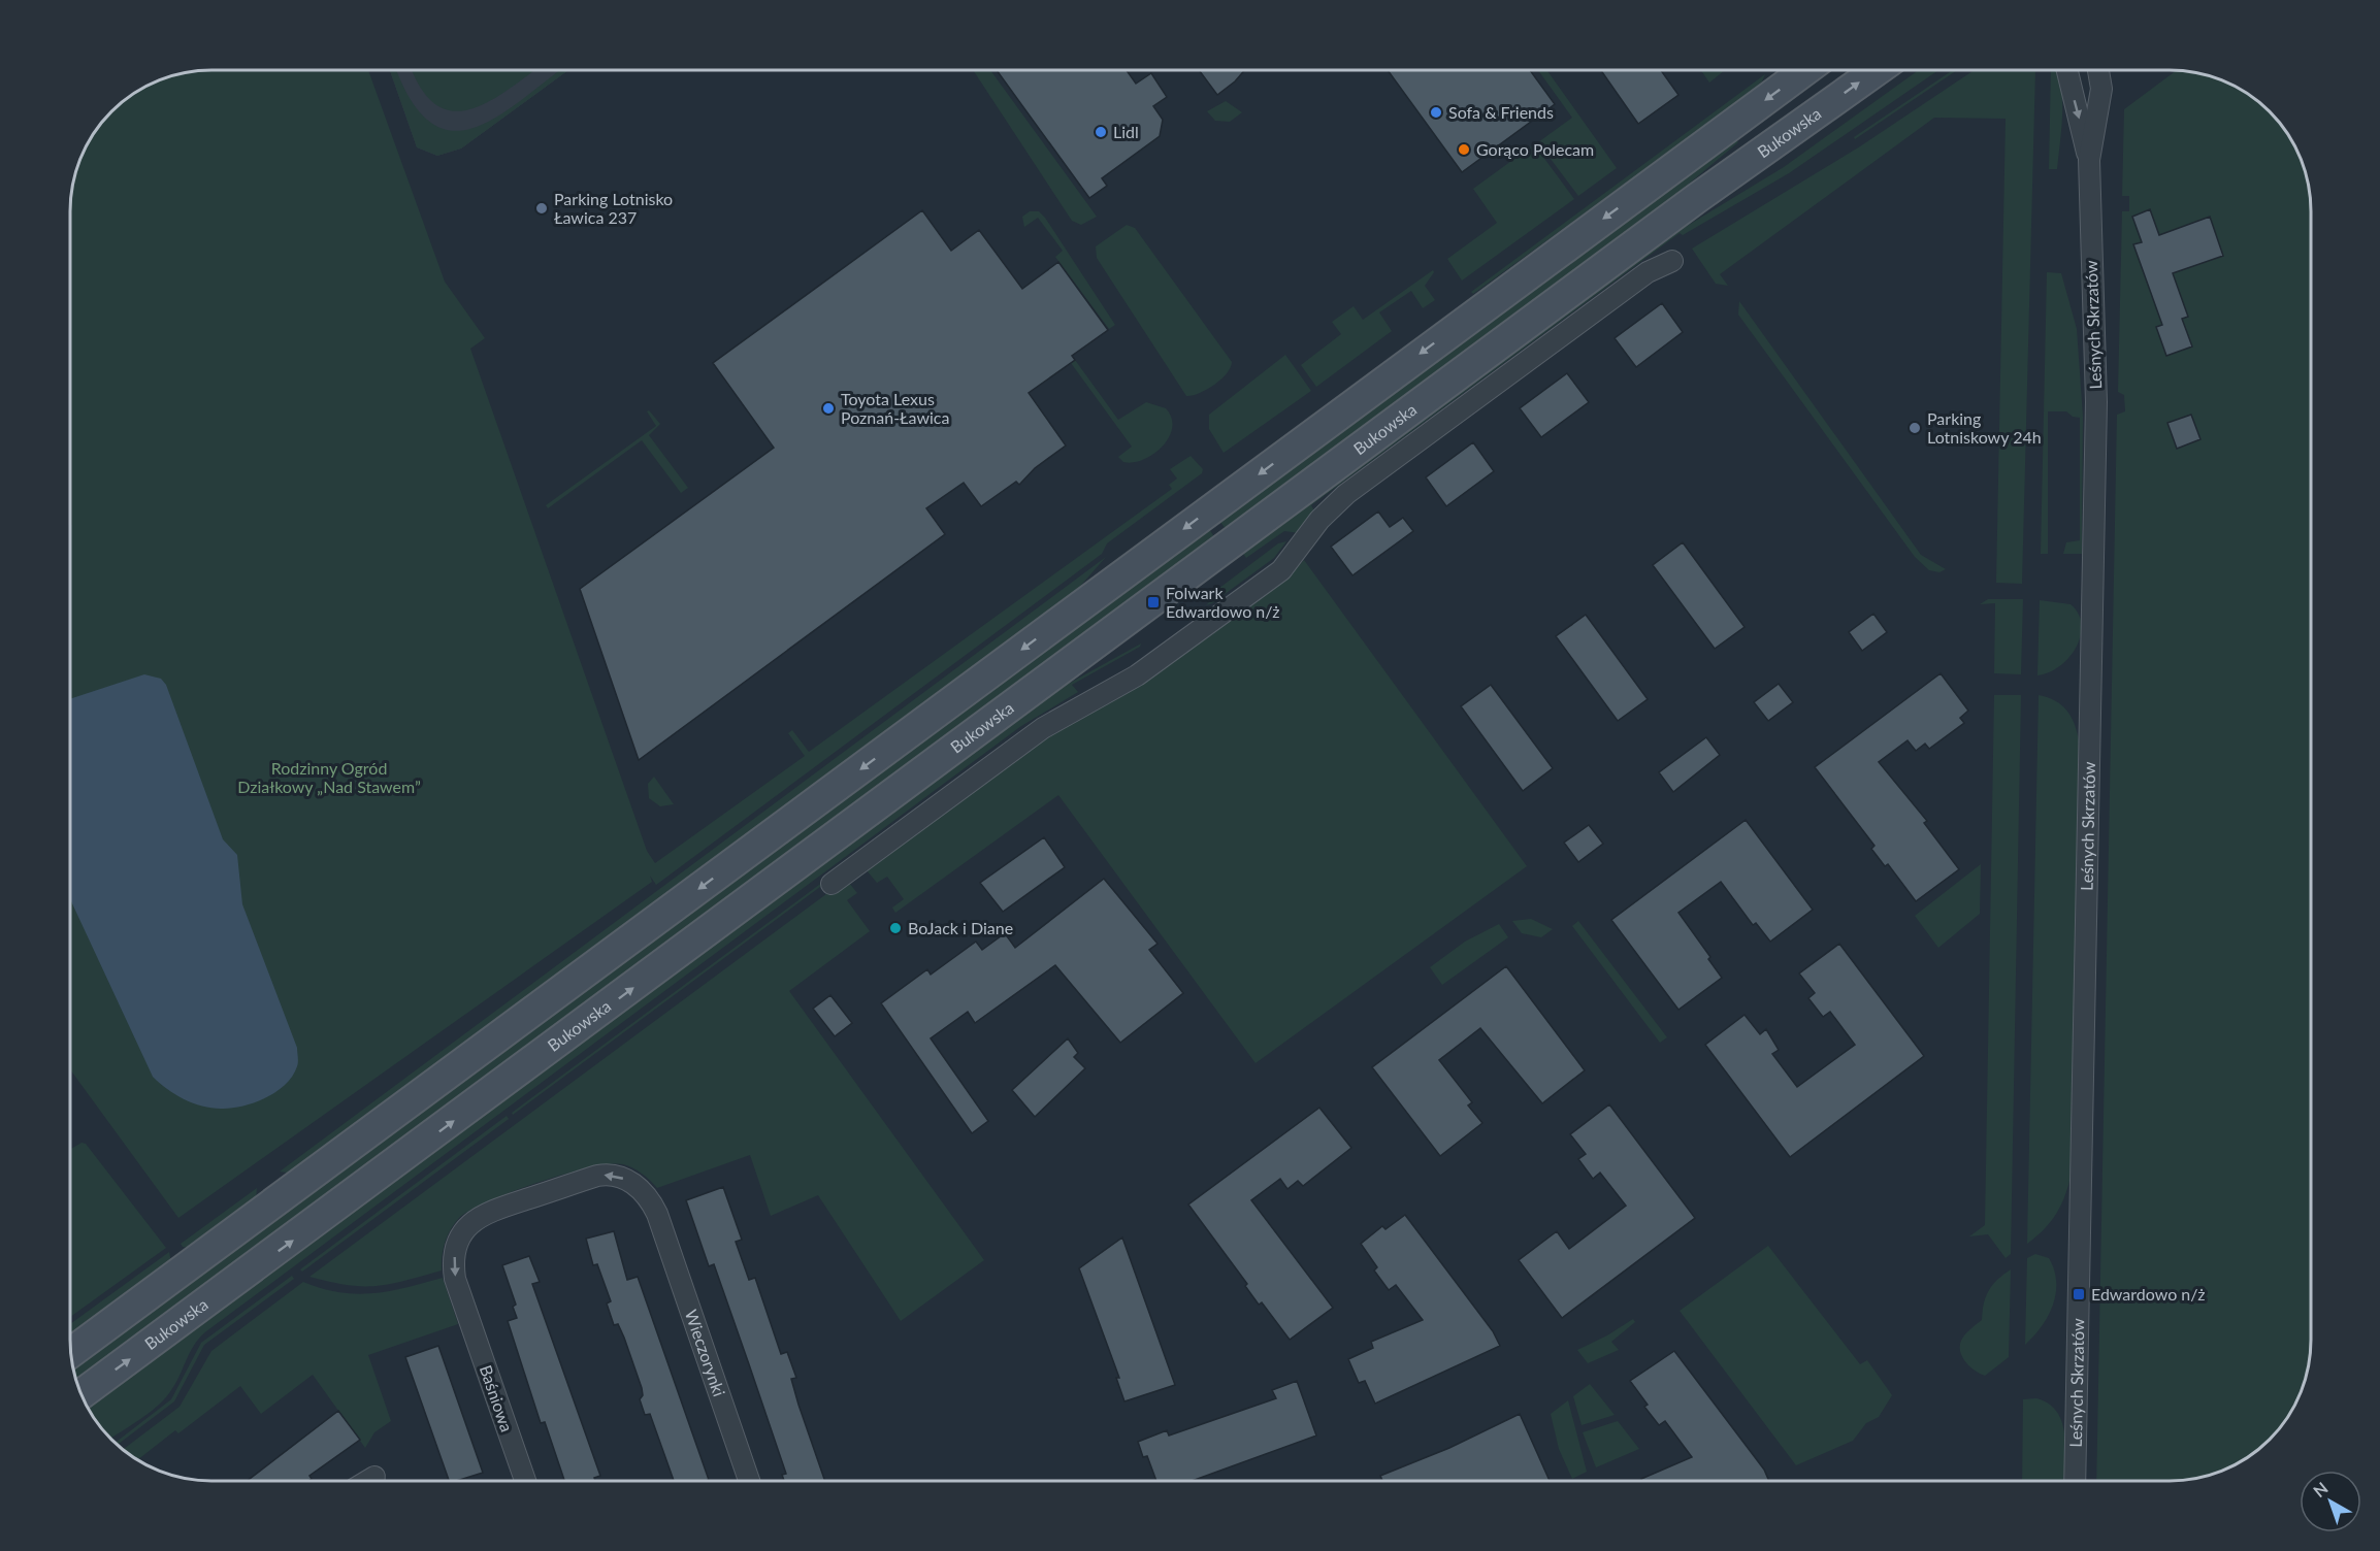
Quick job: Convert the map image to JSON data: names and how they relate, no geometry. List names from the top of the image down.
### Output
{
  "streets": {
    "main road": ["Bukowska"],
    "street": ["Leśnych Skrzatów", "Wieczorynki", "Baśniowa"]
  },
  "crossings": [
    ["Wieczorynki", "Baśniowa"]
  ],
  "parks": ["Rodzinny Ogród Działkowy „Nad Stawem”"],
  "places": {
    "other": [
      "Sofa & Friends",
      "Lidl",
      "Gorąco Polecam",
      "Parking Lotnisko Ławica 237",
      "Toyota Lexus Poznań-Ławica",
      "Parking Lotniskowy 24h",
      "BoJack i Diane"
    ],
    "transit": ["Folwark Edwardowo n/ż", "Edwardowo n/ż"]
  },
  "north": "top left"
}
